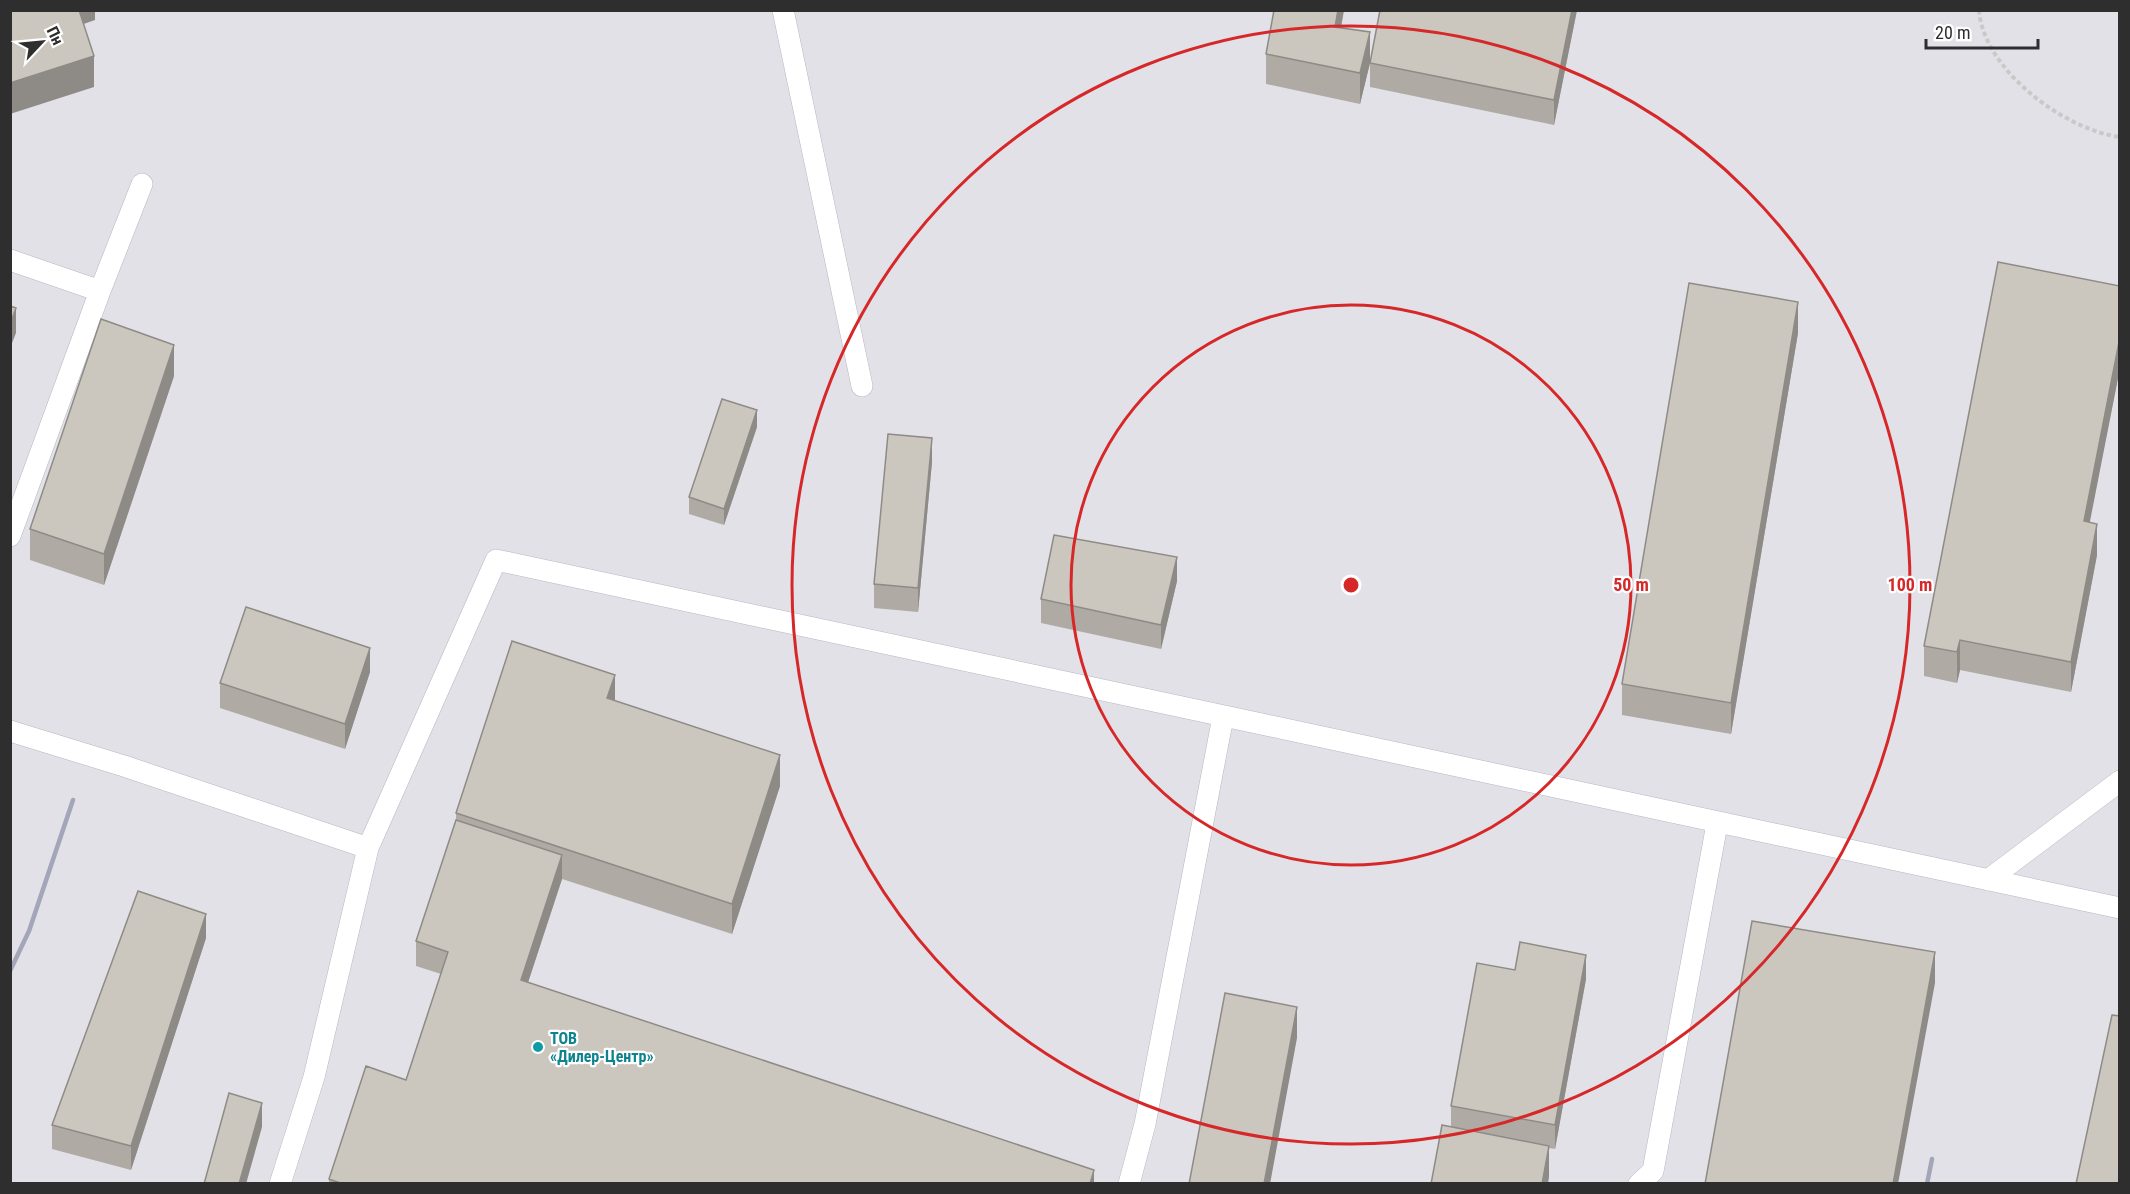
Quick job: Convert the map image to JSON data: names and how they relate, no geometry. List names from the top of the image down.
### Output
{
  "places": ["ТОВ «Дилер-Центр»"],
  "scale_bar": "20 m",
  "north": "top right",
  "rings": ["50 m", "100 m"]
}
